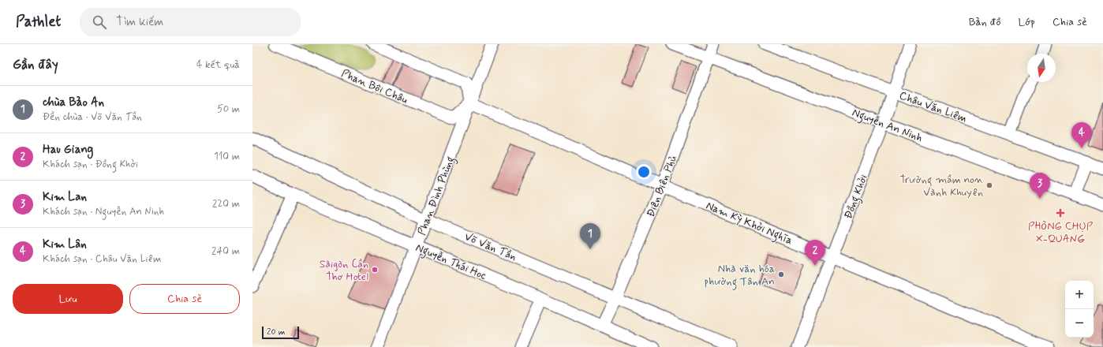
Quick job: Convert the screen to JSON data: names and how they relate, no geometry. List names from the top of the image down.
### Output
{
  "streets": {
    "street": [
      "Phan Bội Châu",
      "Châu Văn Liêm",
      "Nguyễn An Ninh",
      "Điện Biên Phủ",
      "Phan Đình Phùng",
      "Đồng Khởi",
      "Nam Kỳ Khởi Nghĩa",
      "Võ Văn Tần",
      "Nguyễn Thái Học"
    ]
  },
  "crossings": [
    ["Phan Bội Châu", "Phan Đình Phùng"],
    ["Phan Bội Châu", "Nam Kỳ Khởi Nghĩa"],
    ["Châu Văn Liêm", "Đồng Khởi"],
    ["Nguyễn An Ninh", "Điện Biên Phủ"],
    ["Nguyễn An Ninh", "Đồng Khởi"],
    ["Điện Biên Phủ", "Nam Kỳ Khởi Nghĩa"],
    ["Điện Biên Phủ", "Võ Văn Tần"],
    ["Điện Biên Phủ", "Nguyễn Thái Học"],
    ["Phan Đình Phùng", "Nam Kỳ Khởi Nghĩa"],
    ["Phan Đình Phùng", "Võ Văn Tần"],
    ["Phan Đình Phùng", "Nguyễn Thái Học"],
    ["Đồng Khởi", "Nam Kỳ Khởi Nghĩa"]
  ],
  "places": {
    "other": ["Trường mầm non Vành Khuyên", "Sàigòn Cần Thơ Hotel", "Nhà văn hóa phường Tân An"],
    "health": ["PHÒNG CHỤP X-QUANG"]
  },
  "scale_bar": "20 m",
  "north": "bottom",
  "page": {
    "header": "Pathlet",
    "search": "Tìm kiếm",
    "nav": ["Bản đồ", "Lớp", "Chia sẻ"],
    "heading": ["Gần đây", "4 kết quả"],
    "list": [
      {
        "mark": "1",
        "name": "chùa Bảo An",
        "note": "Đền chùa · Võ Văn Tần",
        "value": "50 m"
      },
      {
        "mark": "2",
        "name": "Hau Giang",
        "note": "Khách sạn · Đồng Khởi",
        "value": "110 m"
      },
      {
        "mark": "3",
        "name": "Kim Lan",
        "note": "Khách sạn · Nguyễn An Ninh",
        "value": "220 m"
      },
      {
        "mark": "4",
        "name": "Kim Lân",
        "note": "Khách sạn · Châu Văn Liêm",
        "value": "240 m"
      }
    ],
    "pins": [
      "4",
      "3",
      "1",
      "2"
    ],
    "buttons": ["Lưu", "Chia sẻ"],
    "map_buttons": ["+", "−"],
    "scale": "20 m"
  }
}
